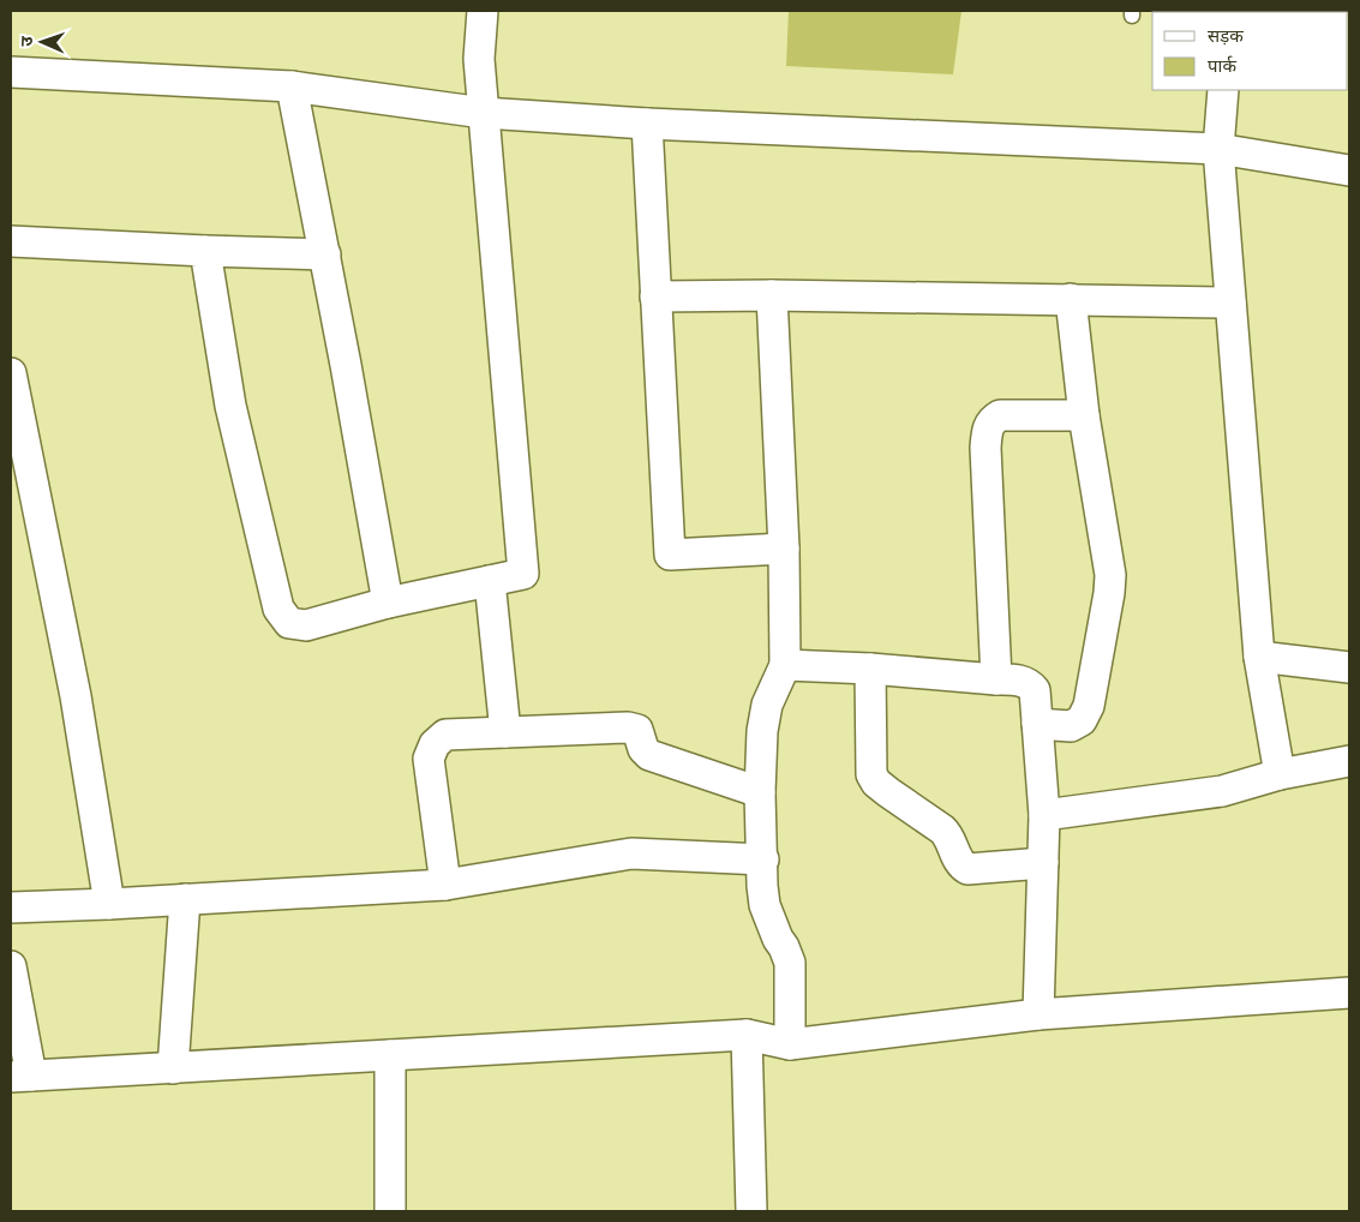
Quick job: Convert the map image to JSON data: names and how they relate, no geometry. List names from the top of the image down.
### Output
{
  "legend": ["सड़क", "पार्क"],
  "north": "left"
}
